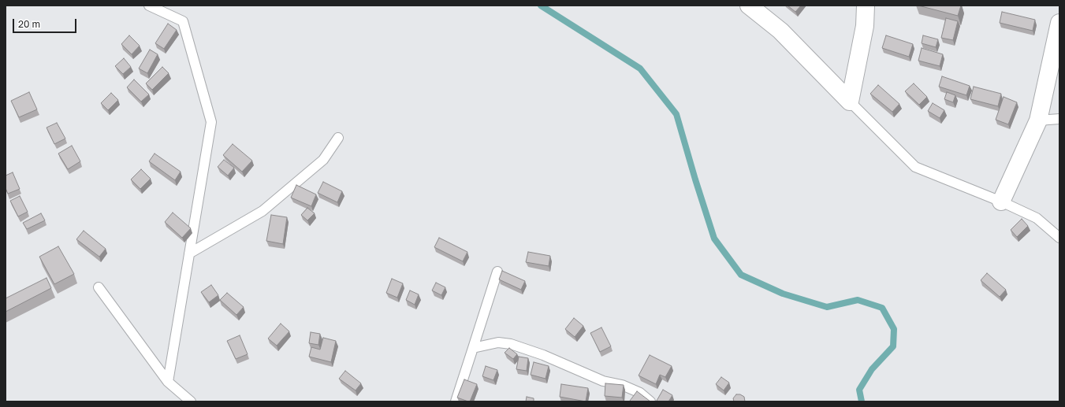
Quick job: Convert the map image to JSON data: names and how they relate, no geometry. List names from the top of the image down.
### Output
{
  "scale_bar": "20 m"
}
